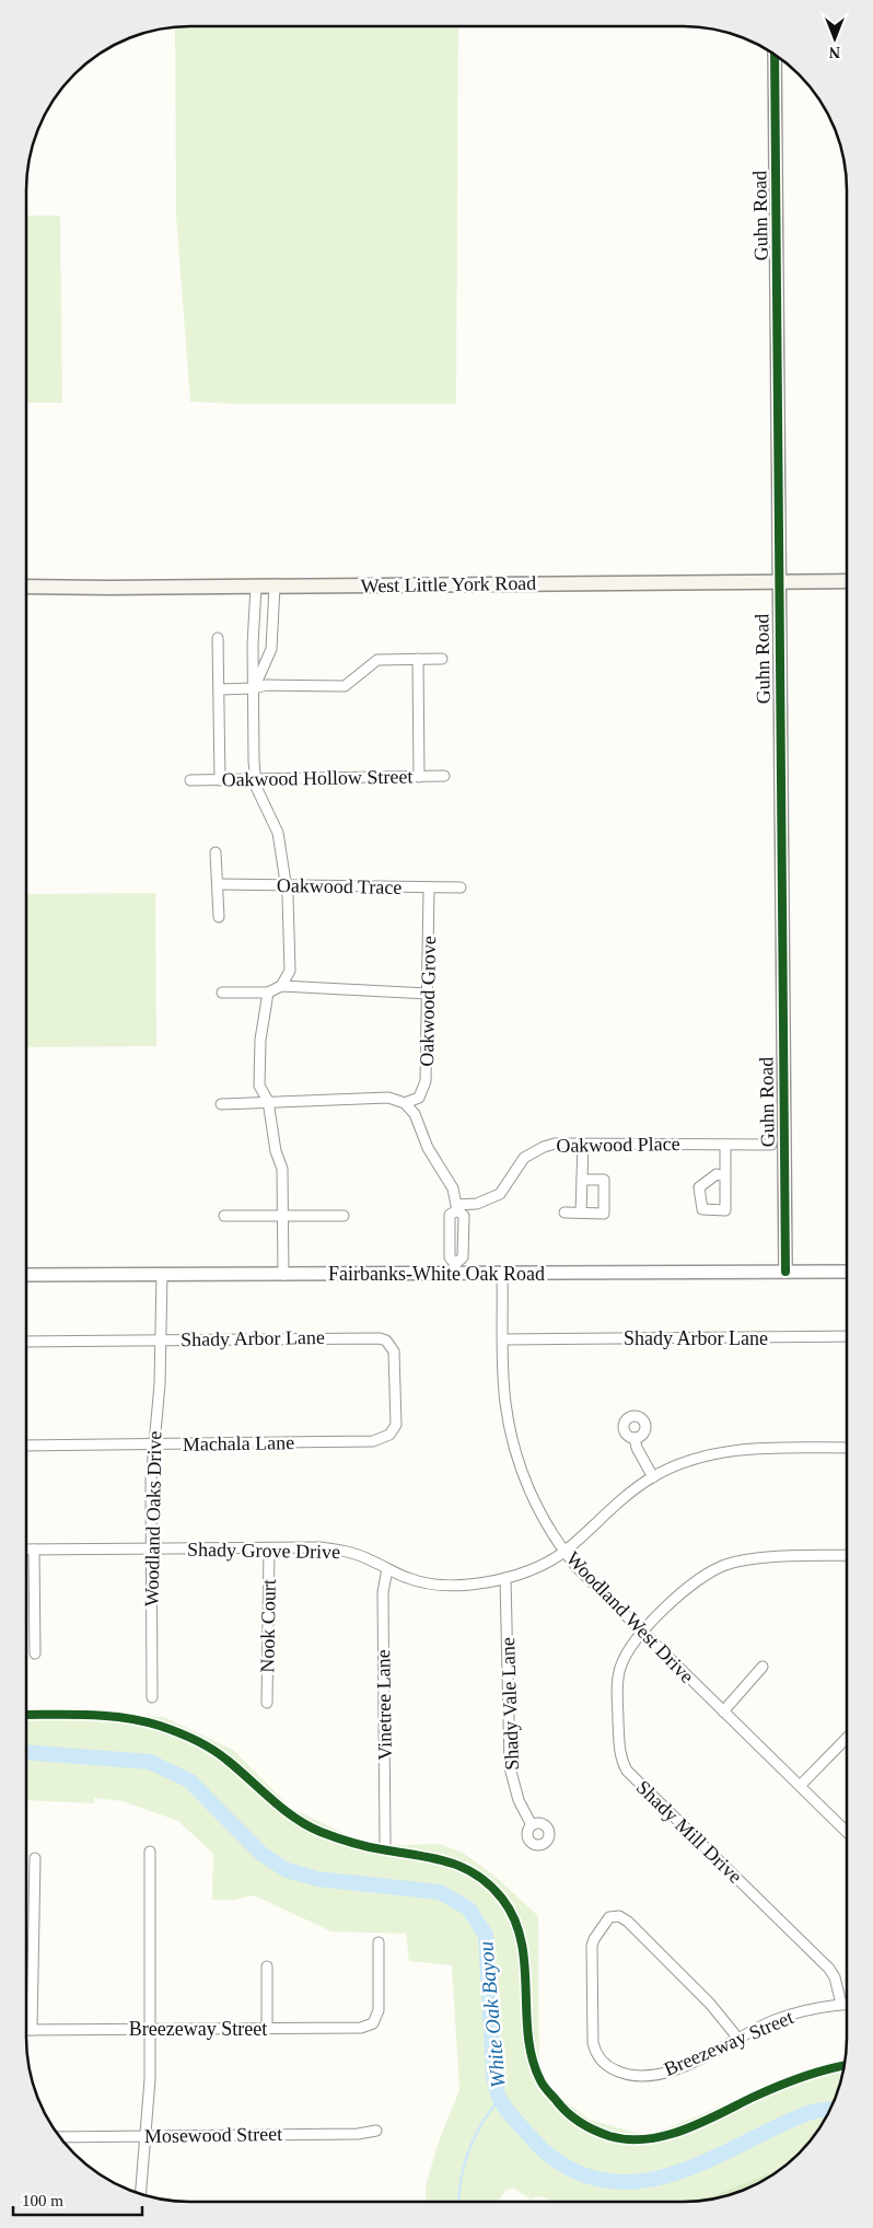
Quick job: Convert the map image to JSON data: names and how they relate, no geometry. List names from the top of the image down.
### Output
{
  "streets": {
    "main road": ["West Little York Road"],
    "street": [
      "Guhn Road",
      "Oakwood Hollow Street",
      "Oakwood Trace",
      "Oakwood Grove",
      "Oakwood Place",
      "Fairbanks-White Oak Road",
      "Shady Arbor Lane",
      "Machala Lane",
      "Woodland Oaks Drive",
      "Shady Grove Drive",
      "Woodland West Drive",
      "Nook Court",
      "Shady Vale Lane",
      "Vinetree Lane",
      "Shady Mill Drive",
      "Breezeway Street",
      "Mosewood Street"
    ]
  },
  "crossings": [
    ["Guhn Road", "West Little York Road"],
    ["Guhn Road", "Fairbanks-White Oak Road"],
    ["Oakwood Trace", "Oakwood Grove"],
    ["Fairbanks-White Oak Road", "Woodland Oaks Drive"],
    ["Fairbanks-White Oak Road", "Woodland West Drive"],
    ["Shady Arbor Lane", "Machala Lane"],
    ["Shady Arbor Lane", "Woodland Oaks Drive"],
    ["Shady Arbor Lane", "Woodland West Drive"],
    ["Machala Lane", "Woodland Oaks Drive"],
    ["Woodland Oaks Drive", "Shady Grove Drive"],
    ["Shady Grove Drive", "Woodland West Drive"],
    ["Shady Grove Drive", "Nook Court"],
    ["Shady Grove Drive", "Shady Vale Lane"],
    ["Shady Grove Drive", "Vinetree Lane"],
    ["Woodland West Drive", "Shady Mill Drive"],
    ["Shady Mill Drive", "Breezeway Street"]
  ],
  "water": ["White Oak Bayou"],
  "scale_bar": "100 m",
  "north": "bottom"
}
